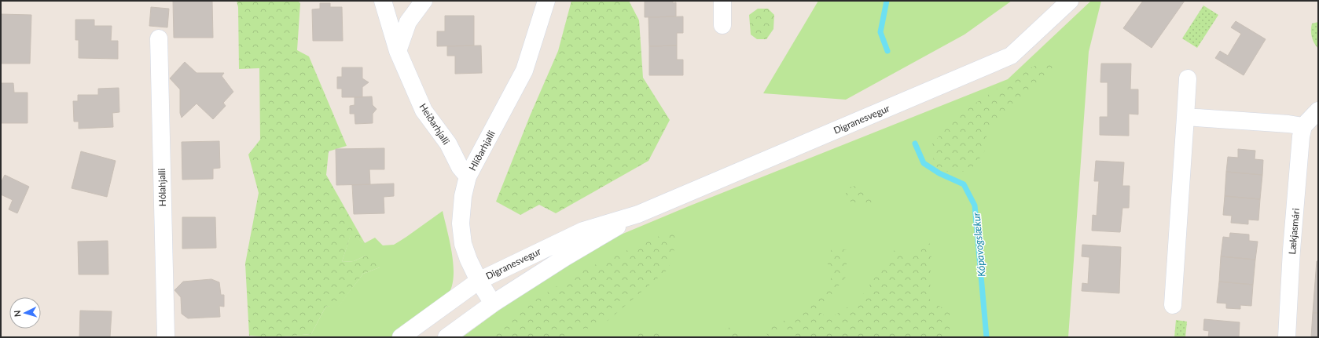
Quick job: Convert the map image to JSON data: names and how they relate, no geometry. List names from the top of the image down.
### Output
{
  "streets": {
    "street": [
      "Digranesvegur",
      "Heiðarhjalli",
      "Hlíðarhjalli",
      "Hólahjalli",
      "Lækjasmári"
    ]
  },
  "crossings": [
    ["Digranesvegur", "Hlíðarhjalli"],
    ["Heiðarhjalli", "Hlíðarhjalli"]
  ],
  "water": ["Kópavogslækur"],
  "north": "left"
}
